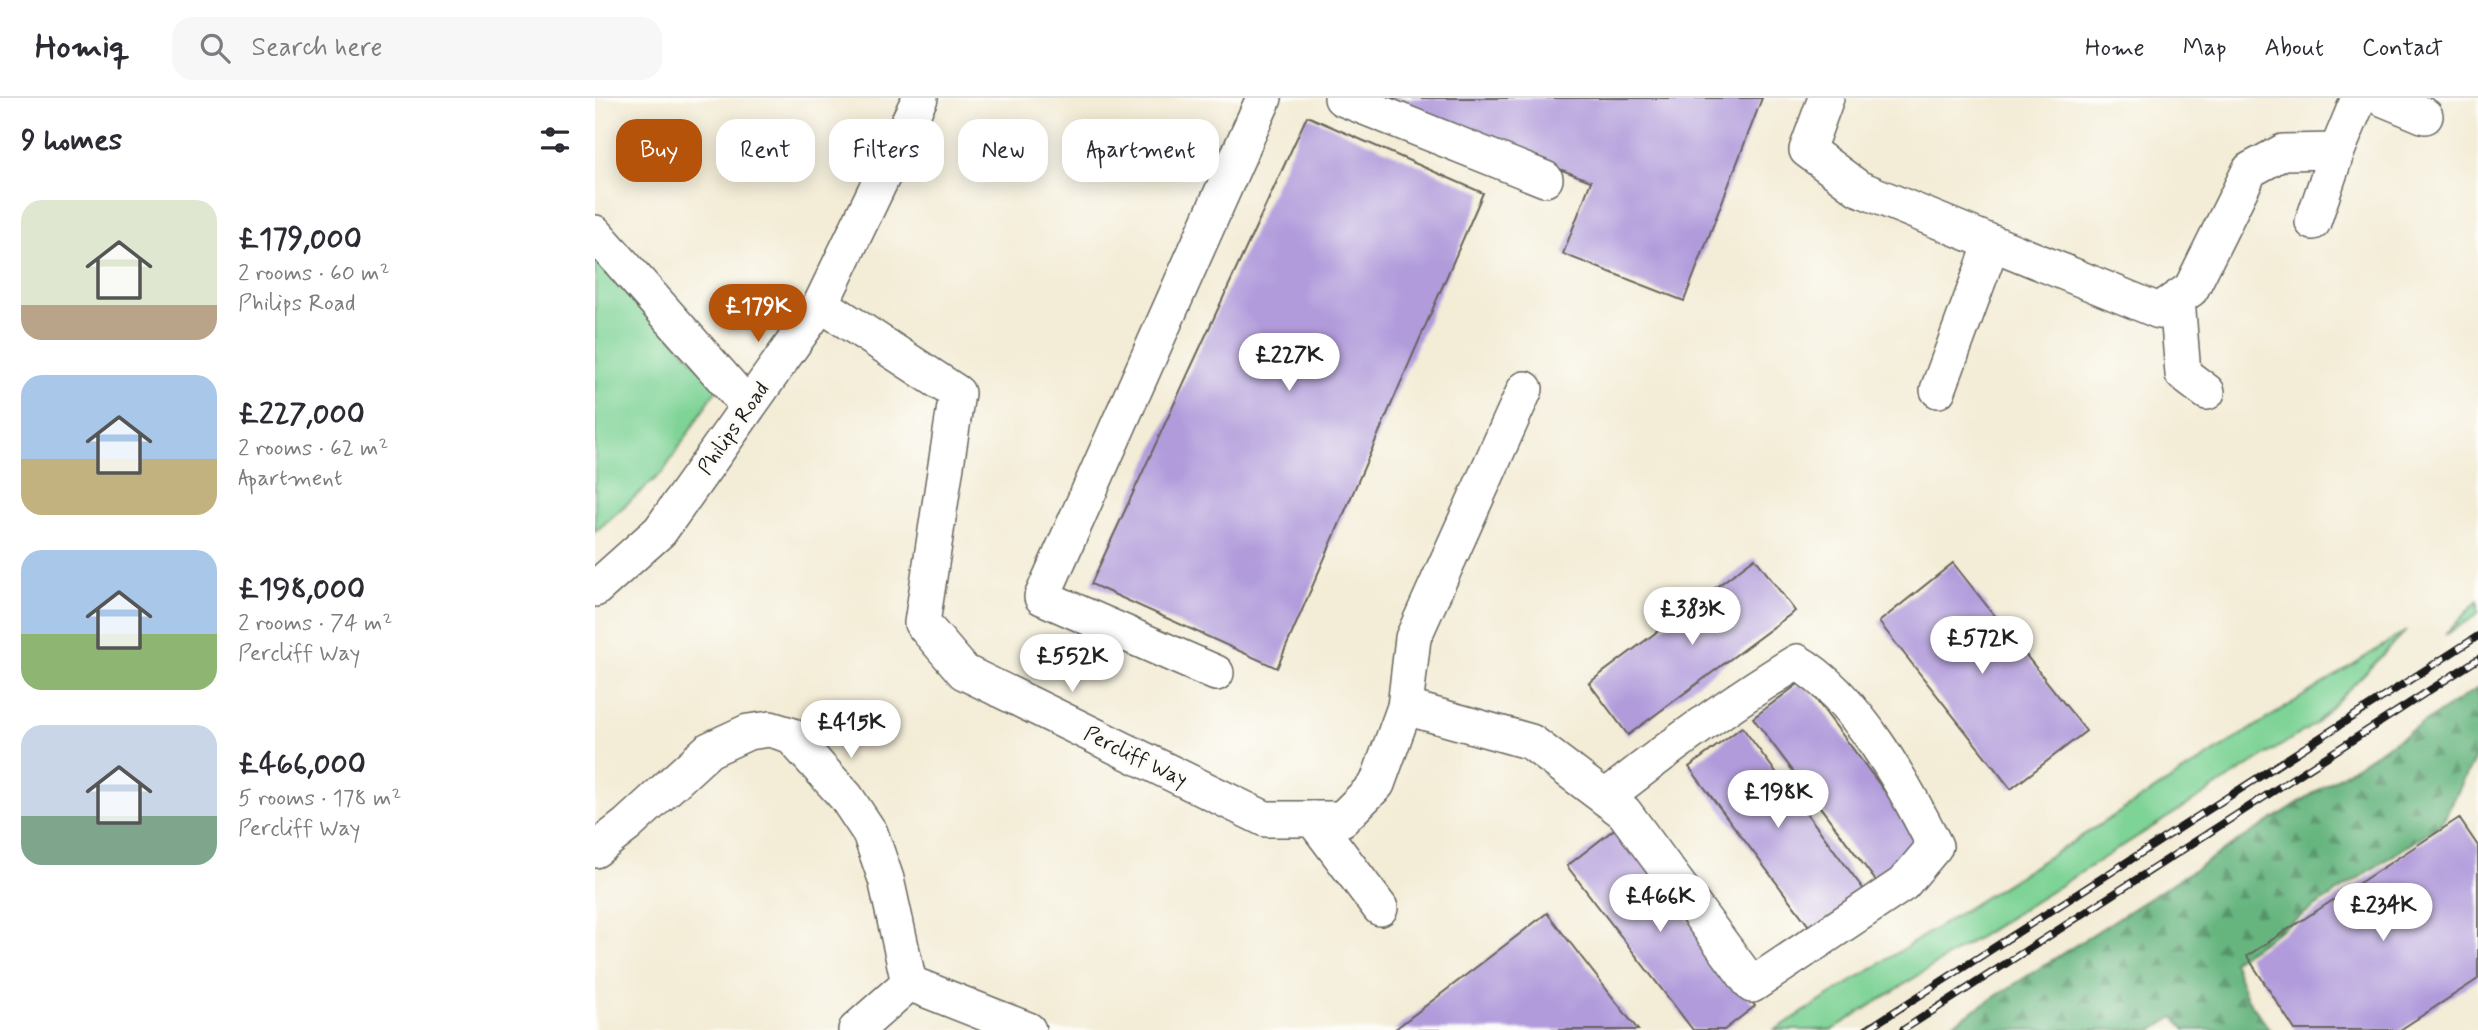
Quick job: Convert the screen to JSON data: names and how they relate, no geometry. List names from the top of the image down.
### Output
{
  "streets": {
    "street": ["Philips Road", "Percliff Way"]
  },
  "crossings": [
    ["Philips Road", "Percliff Way"]
  ],
  "page": {
    "header": "Homiq",
    "search": "Search here",
    "nav": [
      "Home",
      "Map",
      "About",
      "Contact"
    ],
    "heading": "9 homes",
    "chip": [
      "Buy",
      "Rent",
      "Filters",
      "New",
      "Apartment"
    ],
    "list": [
      {
        "name": "£179,000",
        "note": "2 rooms · 60 m² · Philips Road"
      },
      {
        "name": "£227,000",
        "note": "2 rooms · 62 m² · Apartment"
      },
      {
        "name": "£198,000",
        "note": "2 rooms · 74 m² · Percliff Way"
      },
      {
        "name": "£466,000",
        "note": "5 rooms · 178 m² · Percliff Way"
      }
    ],
    "price": [
      "£179K",
      "£227K",
      "£383K",
      "£572K",
      "£552K",
      "£415K",
      "£198K",
      "£466K",
      "£234K"
    ]
  }
}
